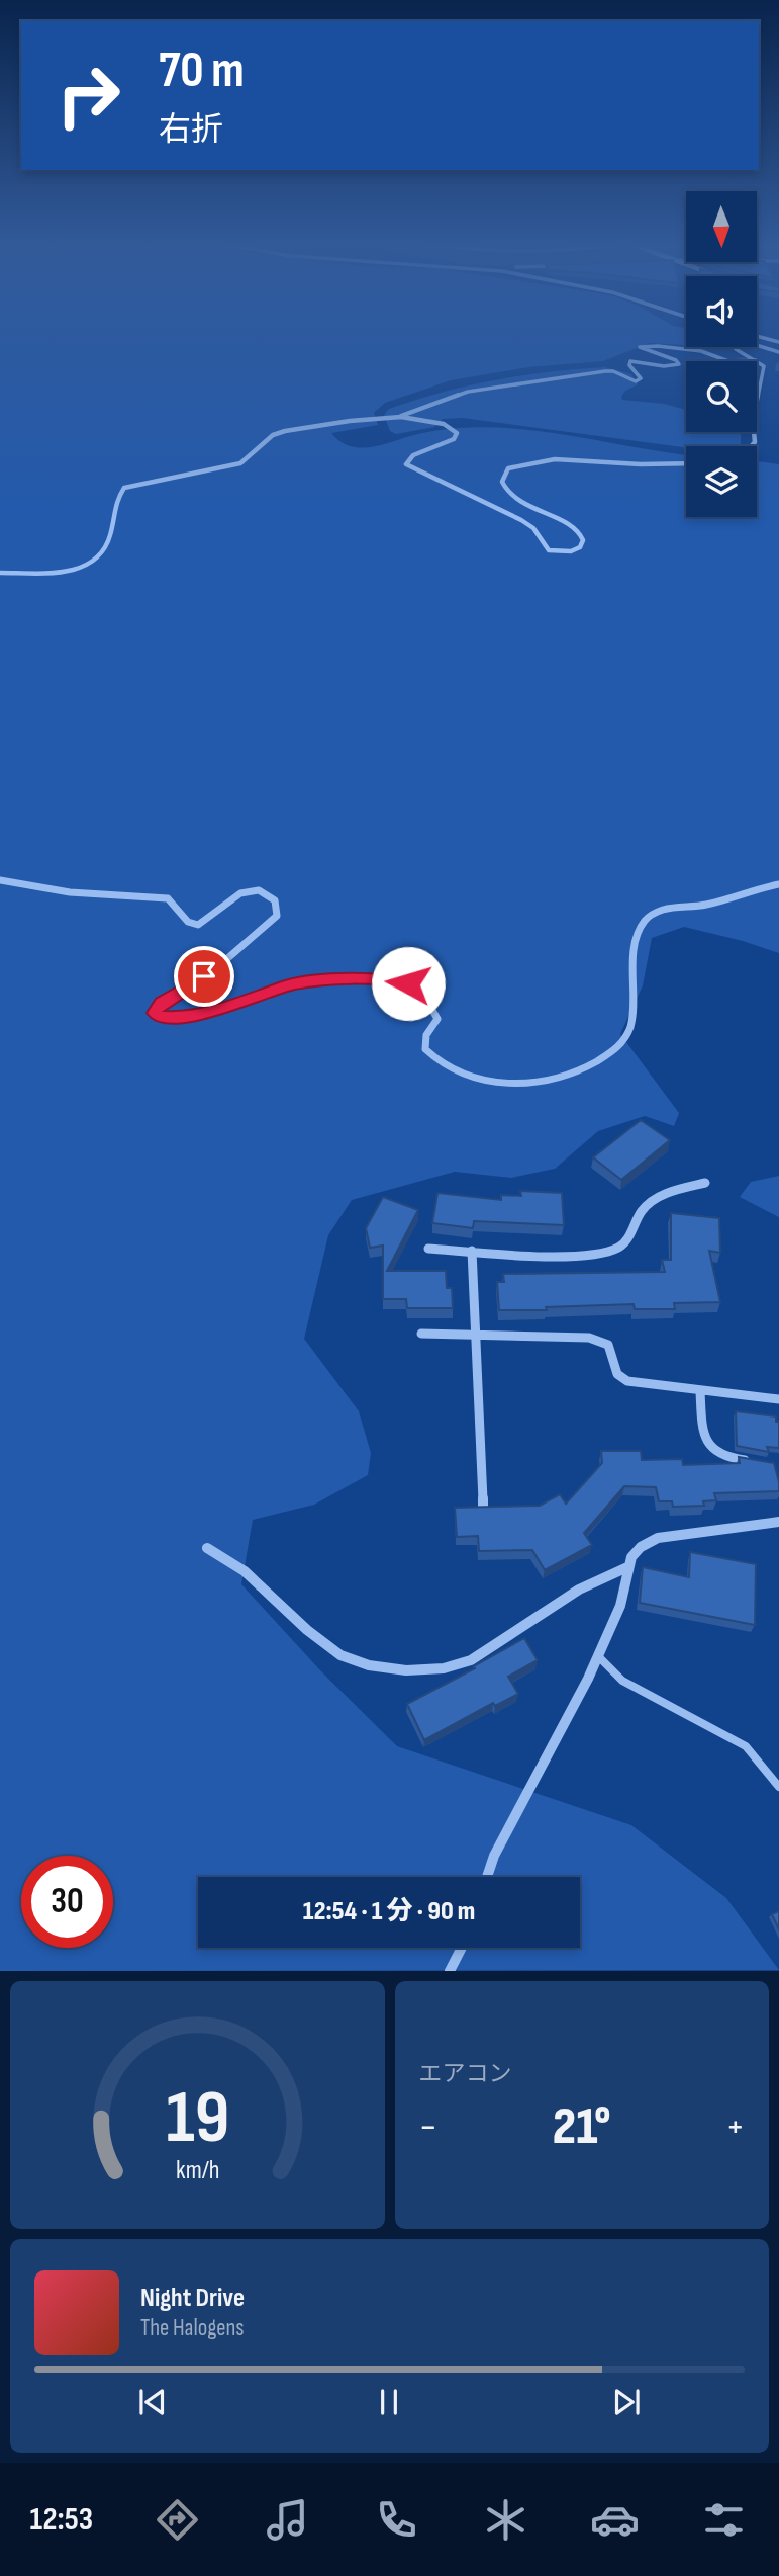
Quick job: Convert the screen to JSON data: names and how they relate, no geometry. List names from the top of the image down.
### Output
{
  "north": "bottom",
  "page": {
    "turn": ["70 m", "右折"],
    "limit": "30",
    "trip": "12:54 · 1 分 · 90 m",
    "tile": "エアコン",
    "heat": ["−", "21°", "+"],
    "song": ["Night Drive", "The Halogens"],
    "tabs": "12:53",
    "gauge": ["19", "km/h"]
  }
}
